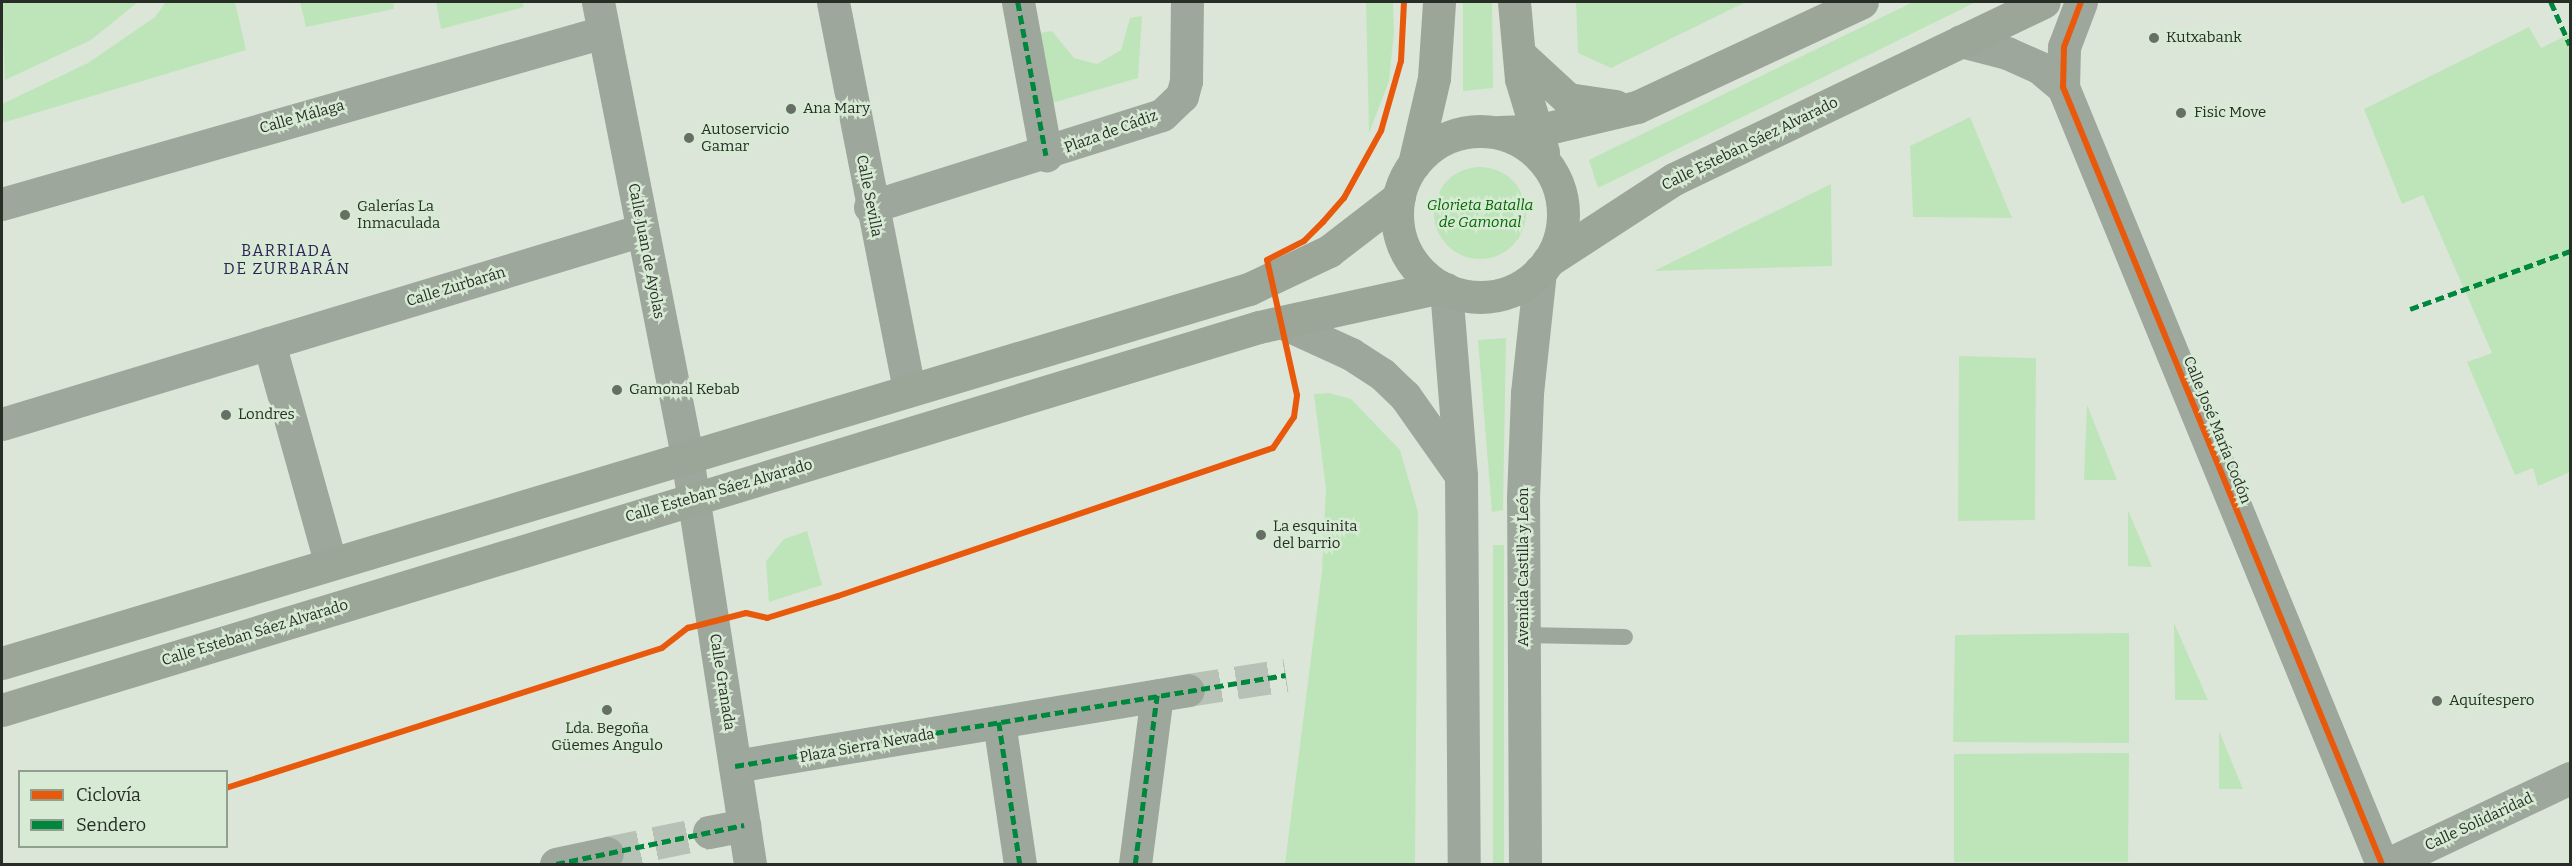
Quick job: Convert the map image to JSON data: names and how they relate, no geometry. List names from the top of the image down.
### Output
{
  "streets": {
    "main road": ["Calle Esteban Sáez Alvarado"],
    "street": [
      "Calle Málaga",
      "Plaza de Cádiz",
      "Calle Sevilla",
      "Calle Juan de Ayolas",
      "Calle Zurbarán",
      "Calle José María Codón",
      "Avenida Castilla y León",
      "Calle Granada",
      "Plaza Sierra Nevada",
      "Calle Solidaridad"
    ]
  },
  "crossings": [
    ["Calle Málaga", "Calle Juan de Ayolas"],
    ["Plaza de Cádiz", "Calle Sevilla"],
    ["Calle Esteban Sáez Alvarado", "Calle Juan de Ayolas"],
    ["Calle Esteban Sáez Alvarado", "Avenida Castilla y León"],
    ["Calle Esteban Sáez Alvarado", "Calle Granada"],
    ["Calle Juan de Ayolas", "Calle Zurbarán"],
    ["Calle Juan de Ayolas", "Calle Granada"],
    ["Calle Granada", "Plaza Sierra Nevada"]
  ],
  "districts": ["BARRIADA DE ZURBARÁN"],
  "parks": ["Glorieta Batalla de Gamonal"],
  "places": [
    "Kutxabank",
    "Ana Mary",
    "Fisic Move",
    "Autoservicio Gamar",
    "Galerías La Inmaculada",
    "Gamonal Kebab",
    "Londres",
    "La esquinita del barrio",
    "Aquítespero",
    "Lda. Begoña Güemes Angulo"
  ],
  "legend": ["Ciclovía", "Sendero"]
}
